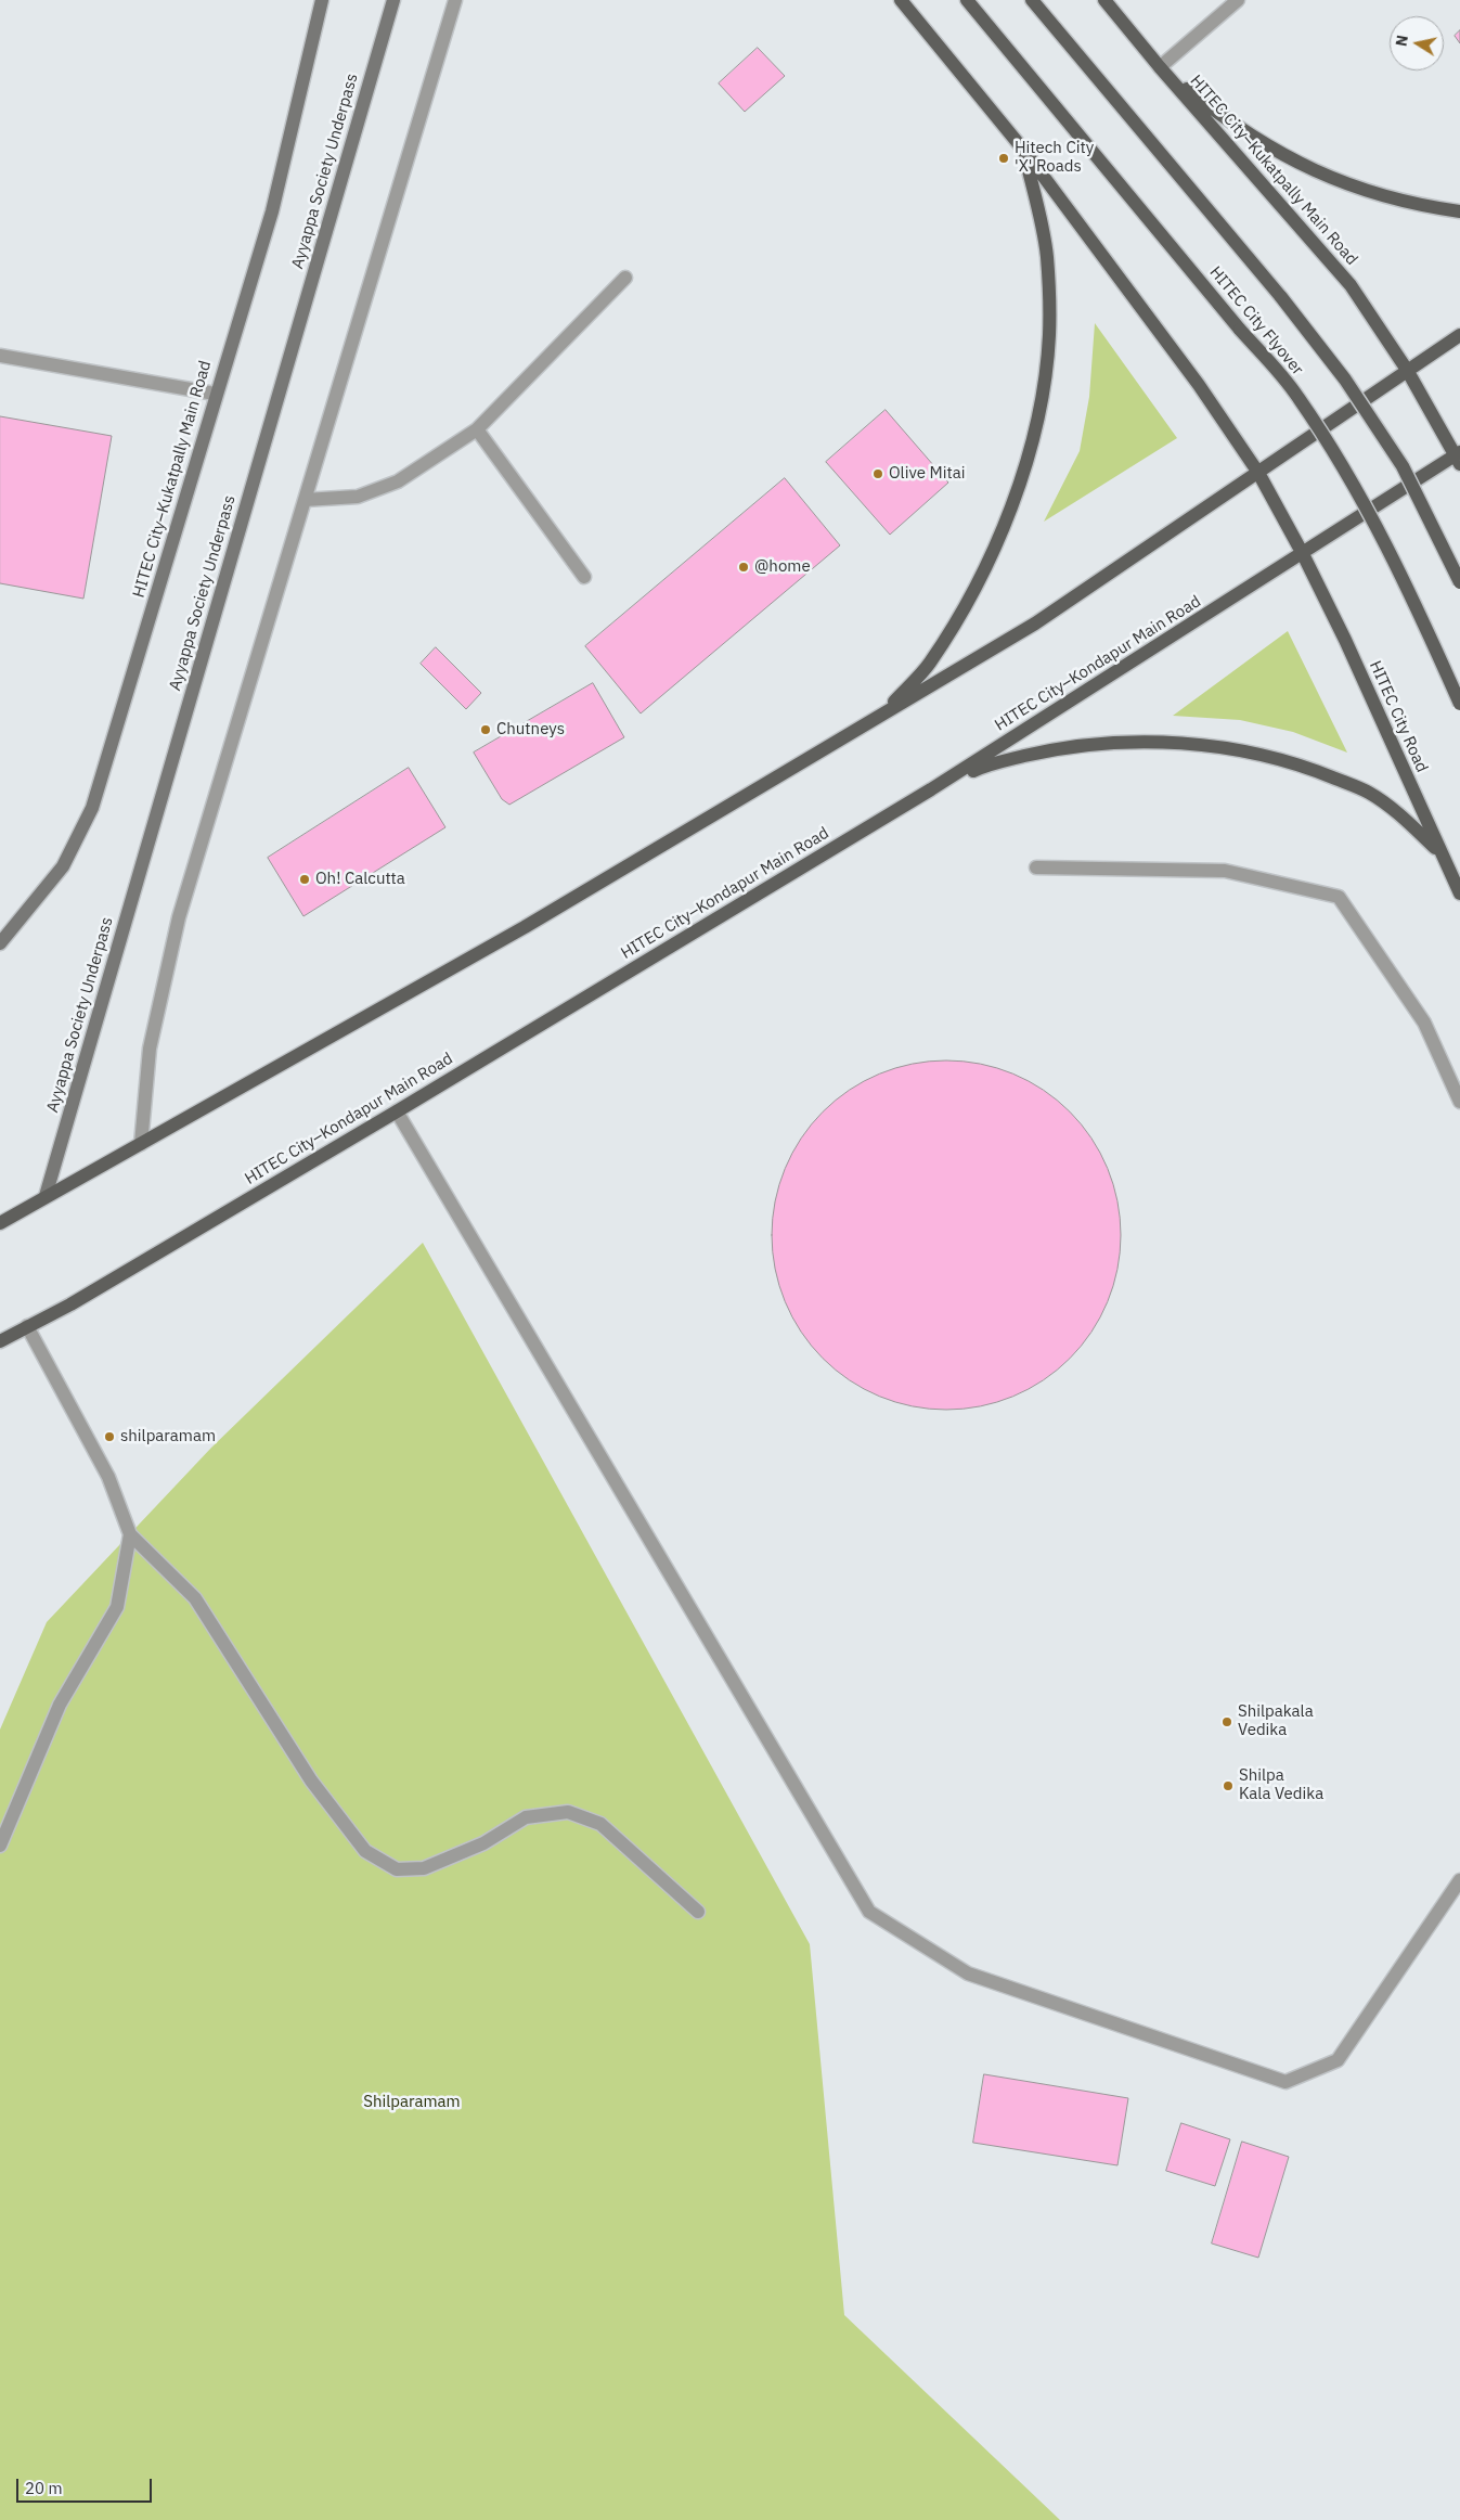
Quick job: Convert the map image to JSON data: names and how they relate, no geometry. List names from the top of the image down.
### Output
{
  "streets": {
    "main road": [
      "HITEC City–Kukatpally Main Road",
      "Ayyappa Society Underpass",
      "HITEC City Flyover",
      "HITEC City–Kondapur Main Road",
      "HITEC City Road"
    ]
  },
  "crossings": [
    ["HITEC City–Kukatpally Main Road", "HITEC City–Kondapur Main Road"],
    ["HITEC City–Kondapur Main Road", "HITEC City Road"]
  ],
  "parks": ["Shilparamam"],
  "places": [
    "Hitech City 'X' Roads",
    "Olive Mitai",
    "@home",
    "Chutneys",
    "Oh! Calcutta",
    "shilparamam",
    "Shilpakala Vedika",
    "Shilpa Kala Vedika"
  ],
  "scale_bar": "20 m",
  "north": "left"
}
